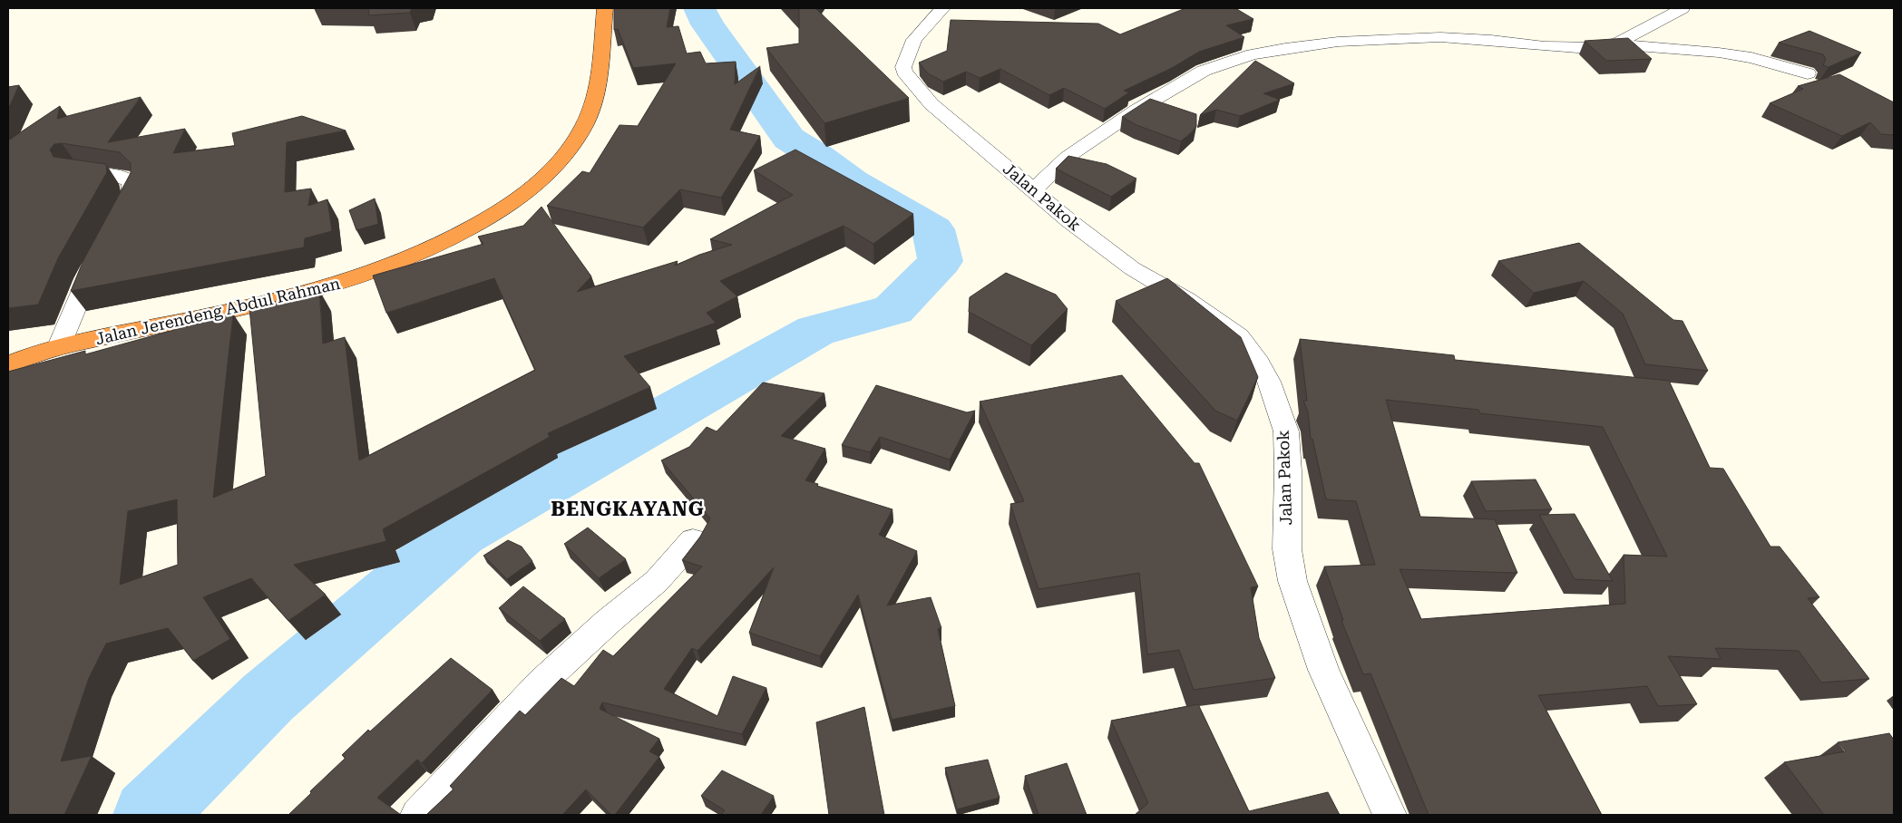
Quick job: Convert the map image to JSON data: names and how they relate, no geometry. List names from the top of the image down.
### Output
{
  "streets": {
    "highway": ["Jalan Jerendeng Abdul Rahman"],
    "street": ["Jalan Pakok"]
  },
  "districts": ["BENGKAYANG"]
}
